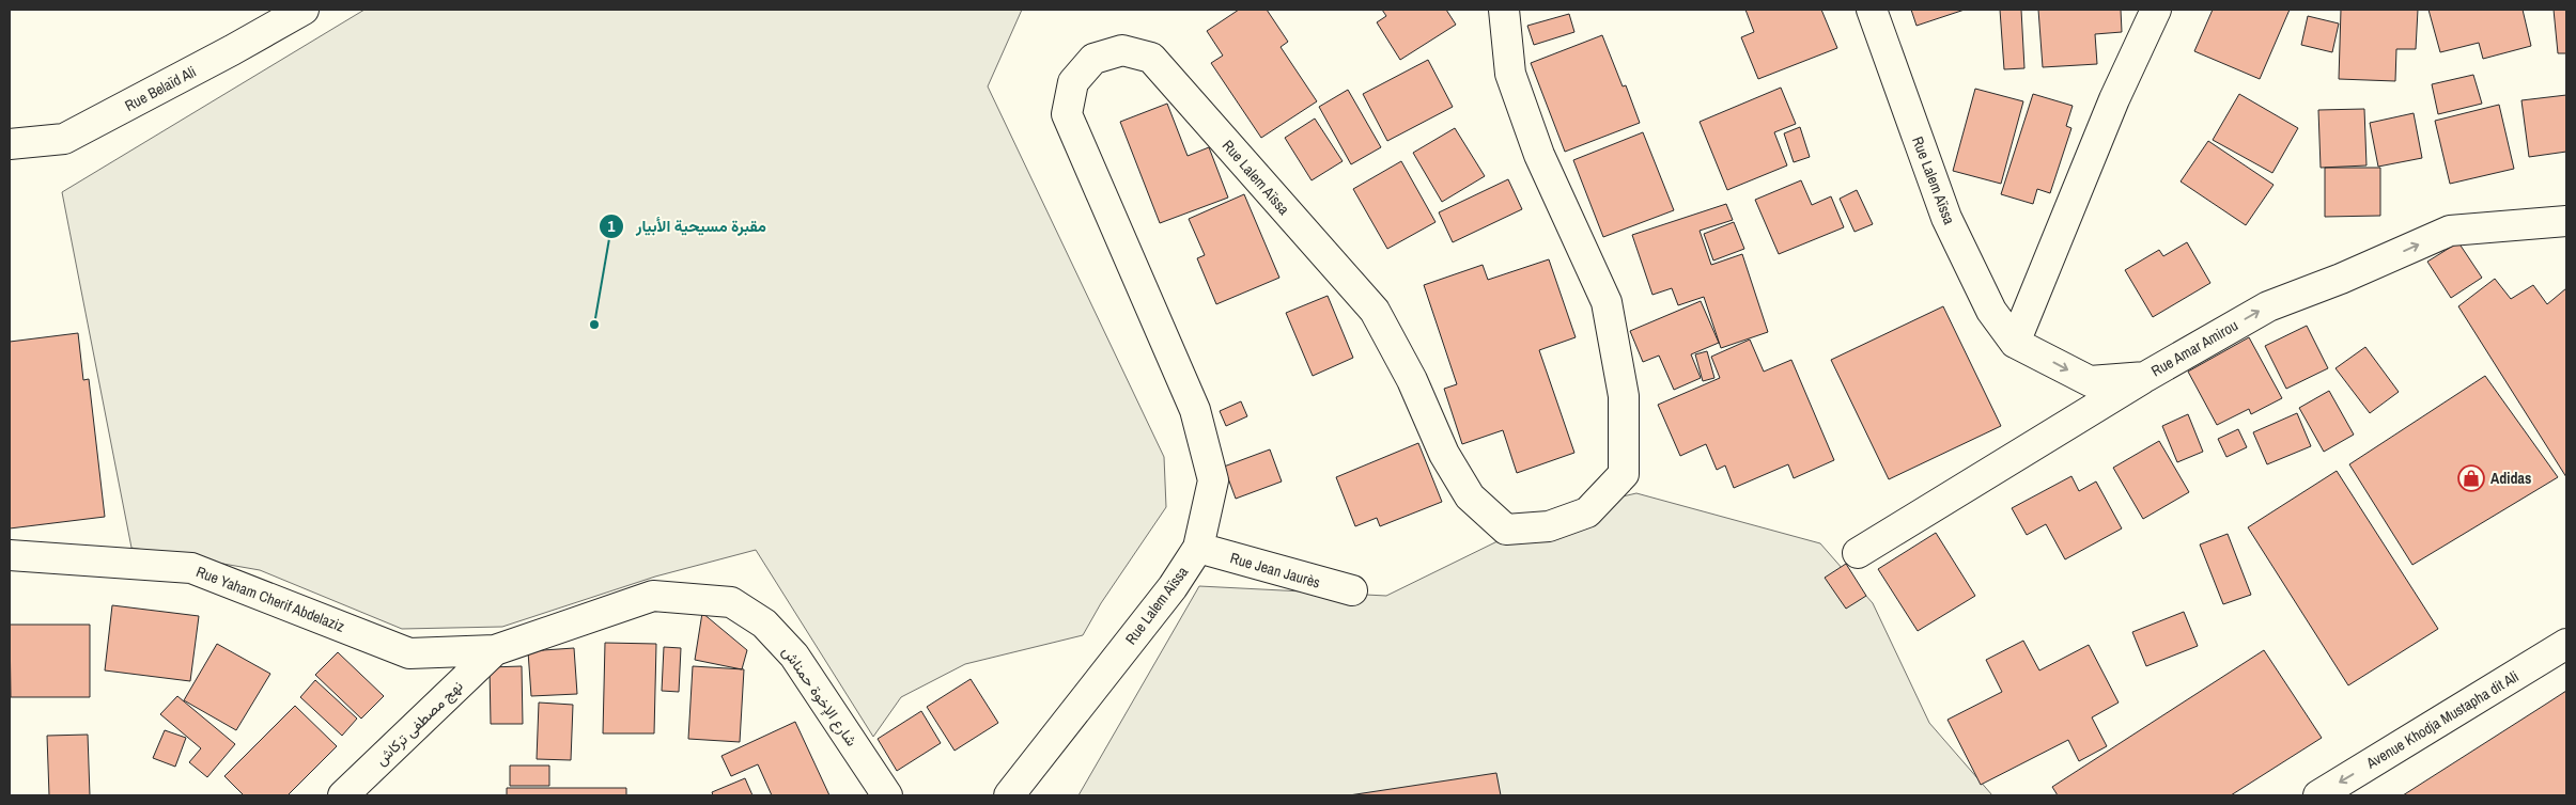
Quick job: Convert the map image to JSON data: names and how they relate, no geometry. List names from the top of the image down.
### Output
{
  "streets": {
    "street": [
      "Rue Belaïd Ali",
      "Rue Lalem Aïssa",
      "Rue Amar Amirou",
      "Rue Jean Jaurès",
      "Rue Yaham Cherif Abdelaziz",
      "شارع الإخوة حمناش",
      "Avenue Khodja Mustapha dit Ali",
      "نهج مصطفى تركاش"
    ]
  },
  "crossings": [
    ["Rue Lalem Aïssa", "Rue Amar Amirou"],
    ["Rue Lalem Aïssa", "Rue Jean Jaurès"],
    ["Rue Yaham Cherif Abdelaziz", "شارع الإخوة حمناش"],
    ["Rue Yaham Cherif Abdelaziz", "نهج مصطفى تركاش"],
    ["شارع الإخوة حمناش", "نهج مصطفى تركاش"]
  ],
  "one_way": ["Avenue Khodja Mustapha dit Ali"],
  "places": {
    "other": ["مقبرة مسيحية الأبيار"],
    "shop": ["Adidas"]
  }
}
